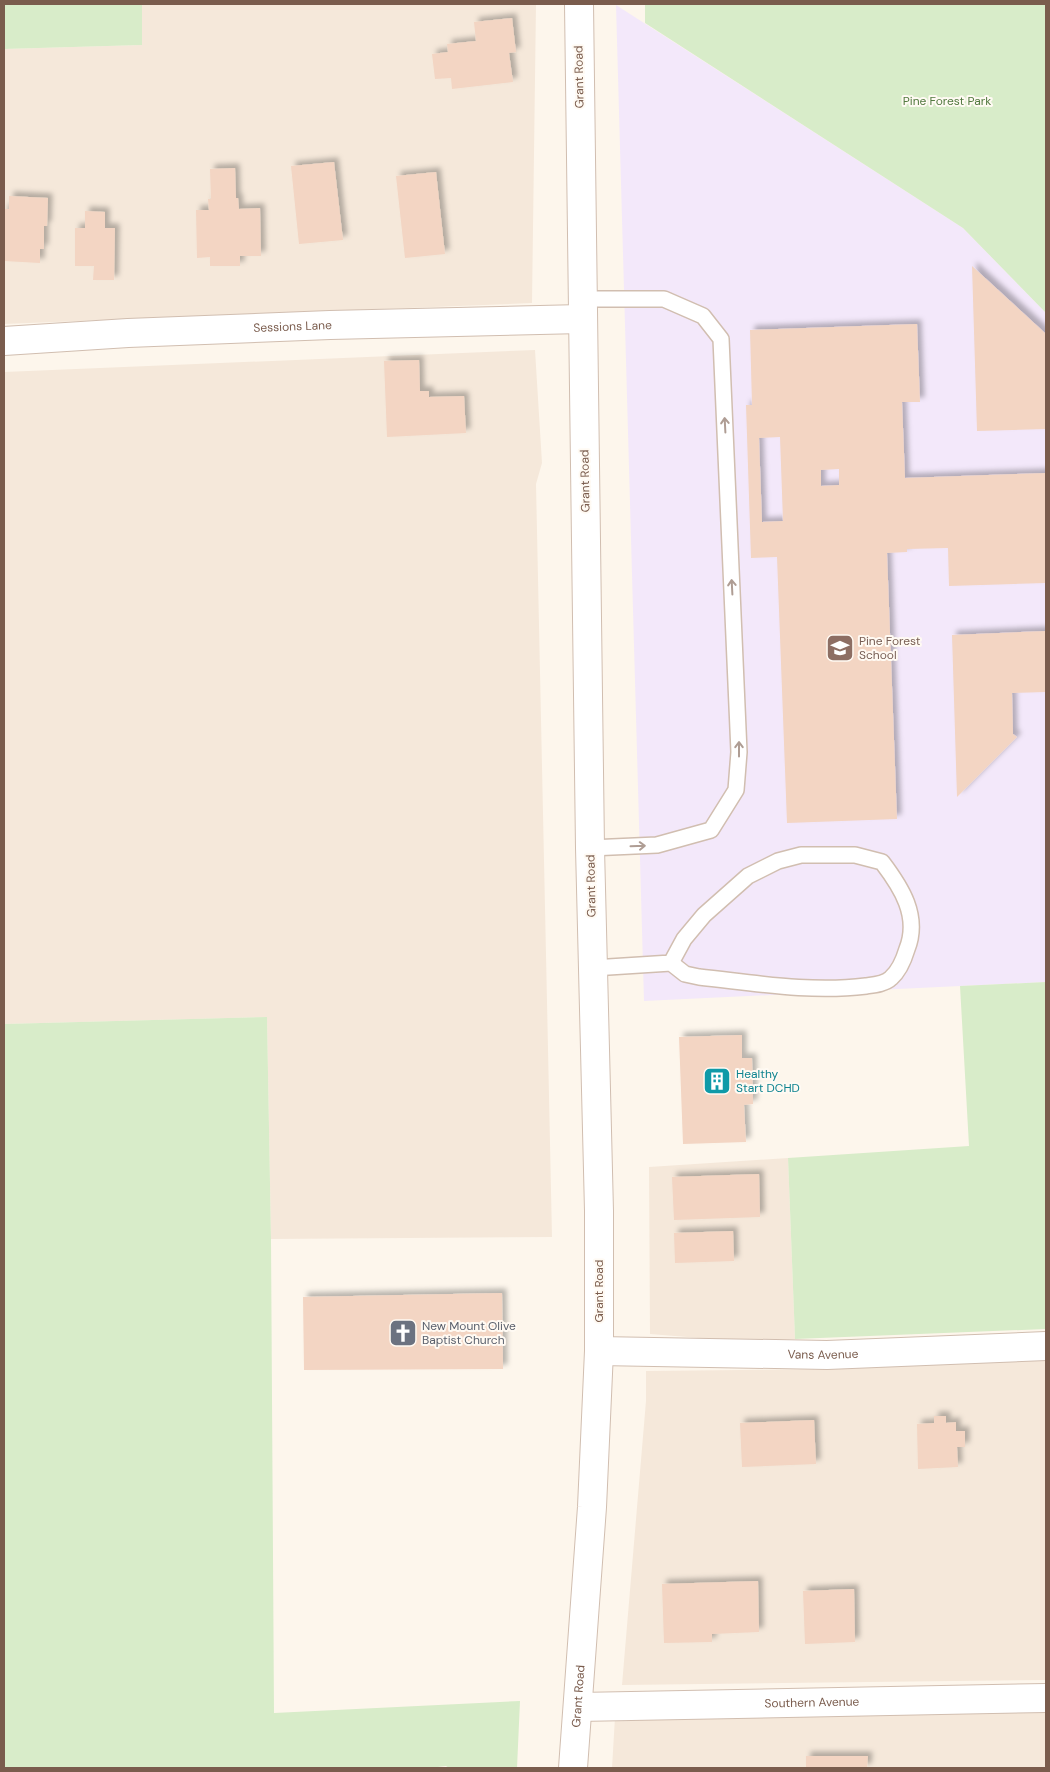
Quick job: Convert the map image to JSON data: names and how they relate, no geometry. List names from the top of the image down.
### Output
{
  "streets": {
    "street": [
      "Grant Road",
      "Sessions Lane",
      "Vans Avenue",
      "Southern Avenue"
    ]
  },
  "crossings": [
    ["Grant Road", "Sessions Lane"],
    ["Grant Road", "Vans Avenue"],
    ["Grant Road", "Southern Avenue"]
  ],
  "parks": ["Pine Forest Park"],
  "places": {
    "school or university": ["Pine Forest School"],
    "building": ["Healthy Start DCHD"],
    "church": ["New Mount Olive Baptist Church"]
  }
}
